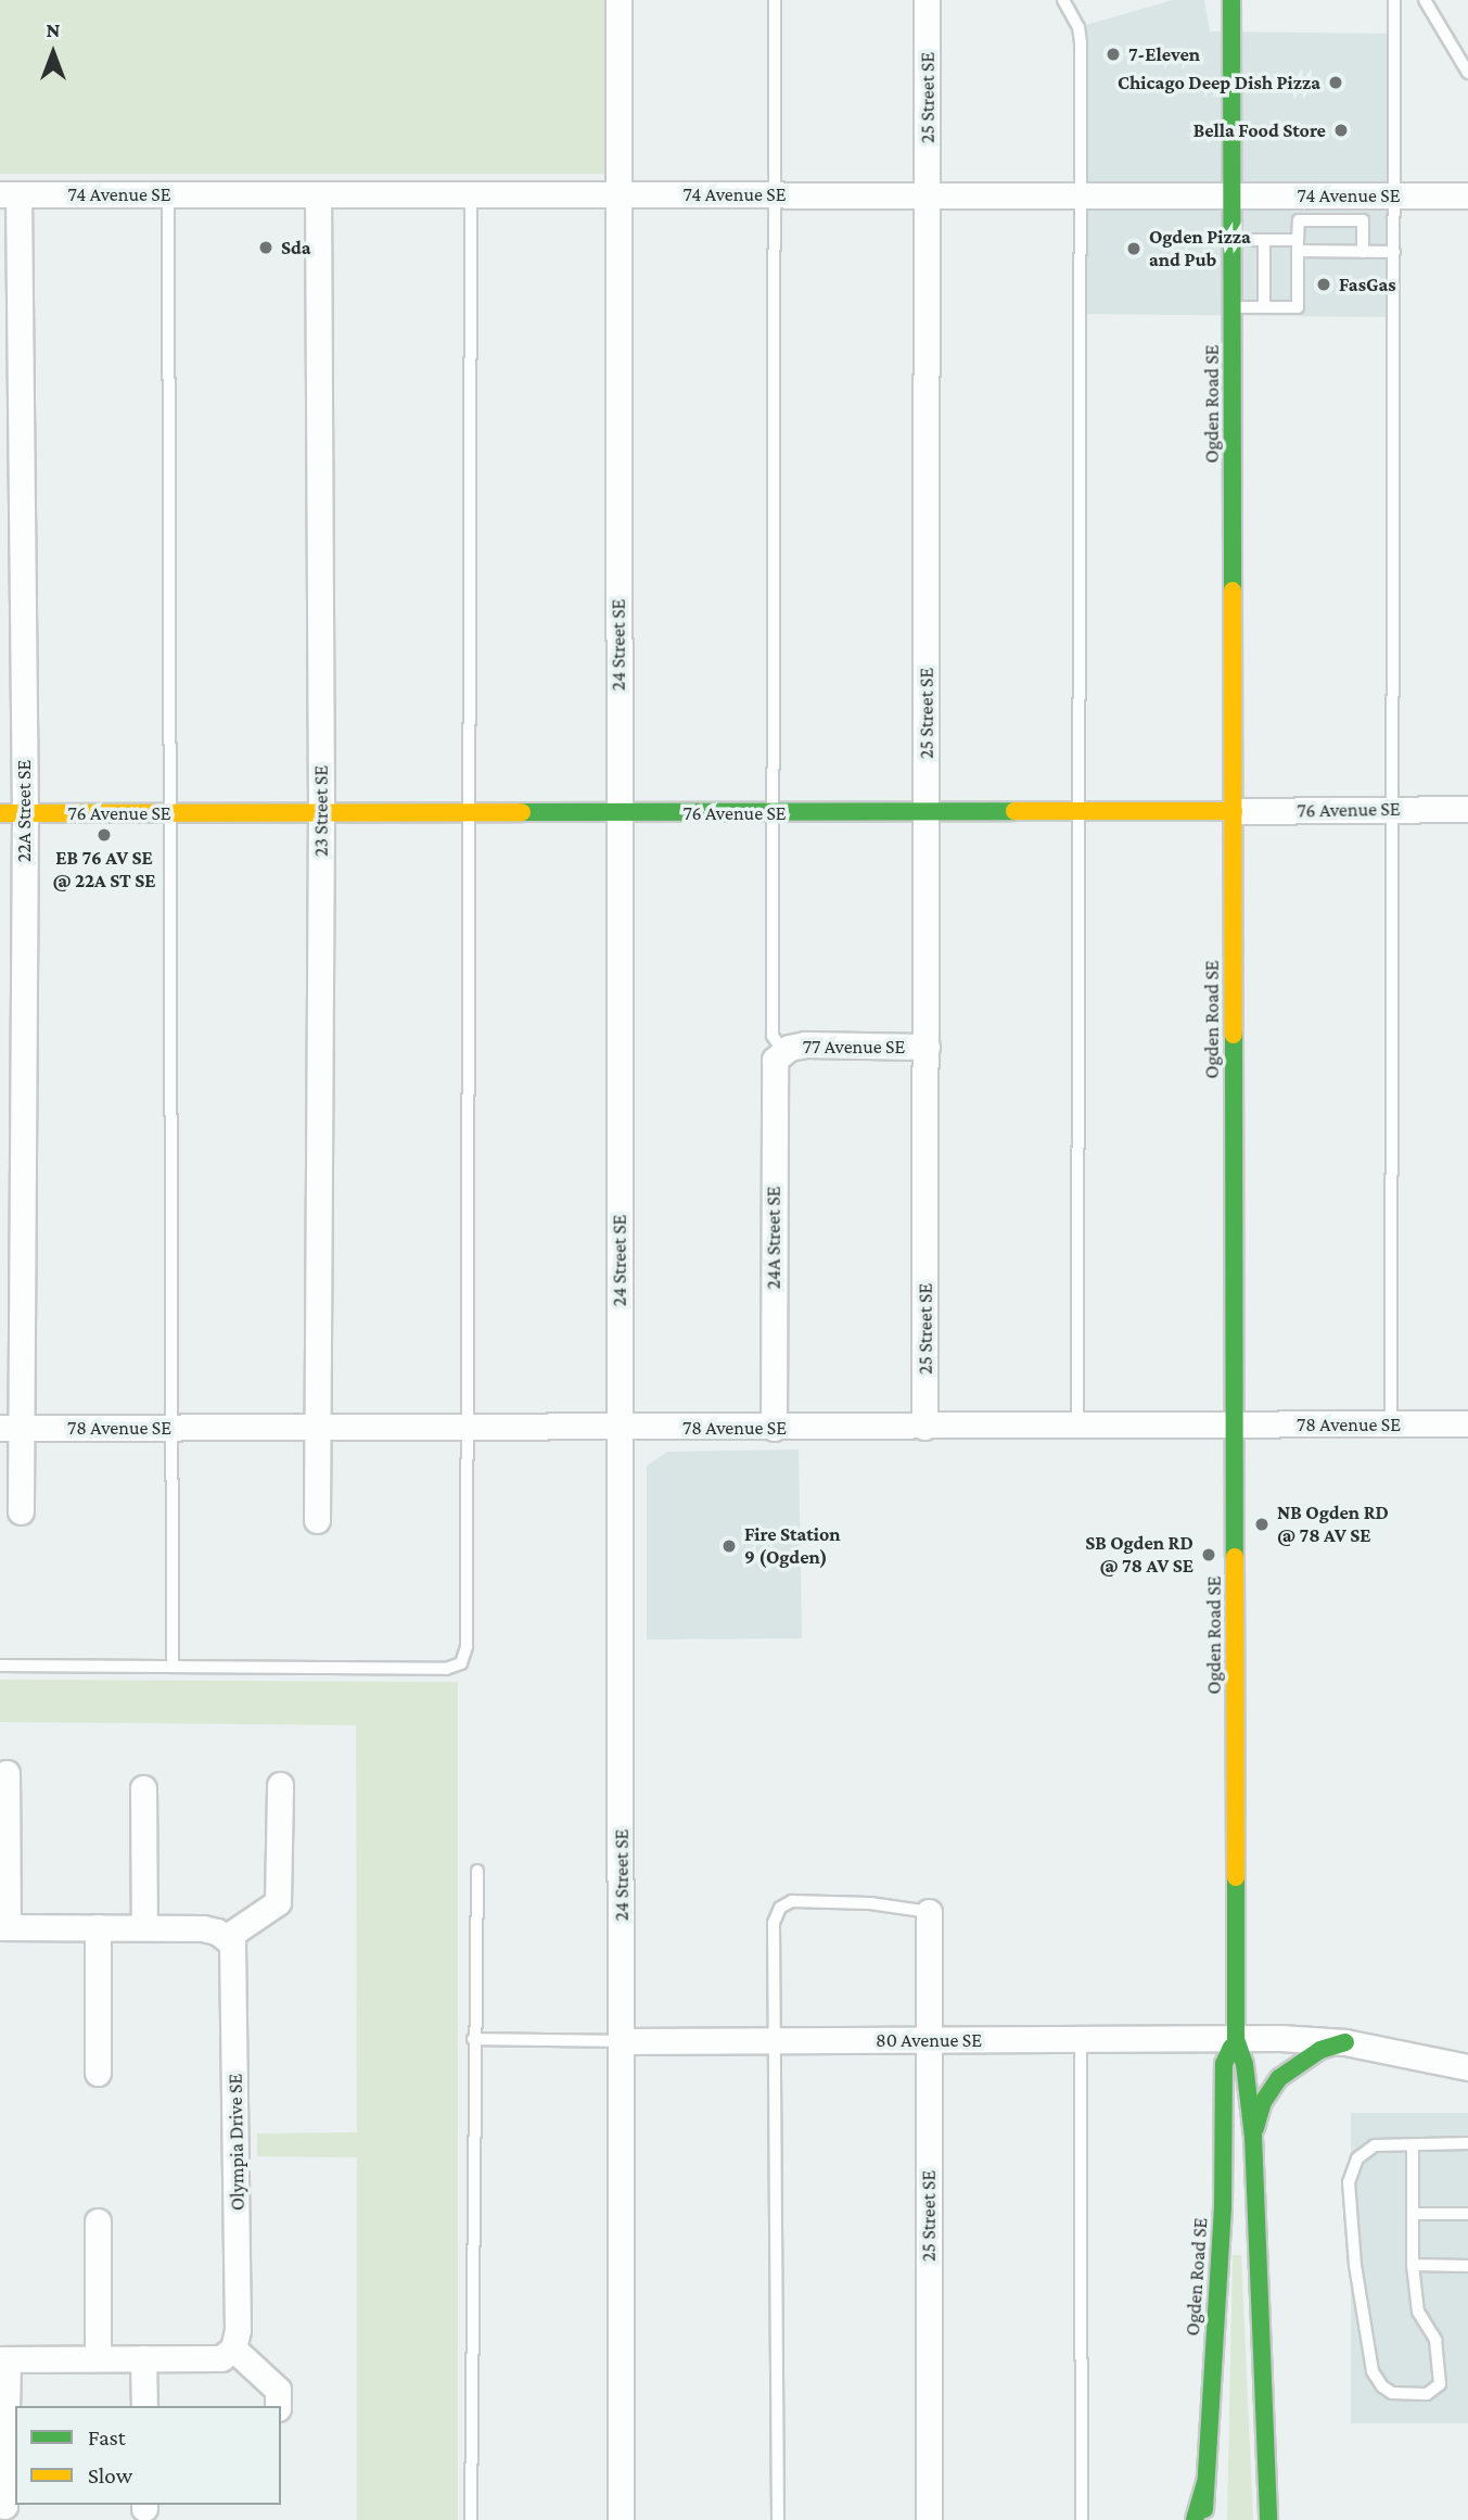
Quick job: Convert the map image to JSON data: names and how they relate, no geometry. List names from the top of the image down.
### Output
{
  "streets": {
    "main road": ["Ogden Road SE", "76 Avenue SE"],
    "street": [
      "25 Street SE",
      "74 Avenue SE",
      "24 Street SE",
      "22A Street SE",
      "23 Street SE",
      "77 Avenue SE",
      "24A Street SE",
      "78 Avenue SE",
      "80 Avenue SE",
      "Olympia Drive SE"
    ]
  },
  "crossings": [
    ["25 Street SE", "74 Avenue SE"],
    ["25 Street SE", "76 Avenue SE"],
    ["25 Street SE", "77 Avenue SE"],
    ["25 Street SE", "78 Avenue SE"],
    ["25 Street SE", "80 Avenue SE"],
    ["74 Avenue SE", "Ogden Road SE"],
    ["74 Avenue SE", "24 Street SE"],
    ["74 Avenue SE", "22A Street SE"],
    ["74 Avenue SE", "23 Street SE"],
    ["Ogden Road SE", "76 Avenue SE"],
    ["Ogden Road SE", "78 Avenue SE"],
    ["Ogden Road SE", "80 Avenue SE"],
    ["24 Street SE", "76 Avenue SE"],
    ["24 Street SE", "78 Avenue SE"],
    ["24 Street SE", "80 Avenue SE"],
    ["76 Avenue SE", "22A Street SE"],
    ["76 Avenue SE", "23 Street SE"],
    ["22A Street SE", "78 Avenue SE"],
    ["23 Street SE", "78 Avenue SE"],
    ["77 Avenue SE", "24A Street SE"],
    ["24A Street SE", "78 Avenue SE"]
  ],
  "places": [
    "7-Eleven",
    "Chicago Deep Dish Pizza",
    "Bella Food Store",
    "Sda",
    "Ogden Pizza and Pub",
    "FasGas",
    "EB 76 AV SE @ 22A ST SE",
    "NB Ogden RD @ 78 AV SE",
    "Fire Station 9 (Ogden)",
    "SB Ogden RD @ 78 AV SE"
  ],
  "legend": ["Fast", "Slow"],
  "north": "top"
}
